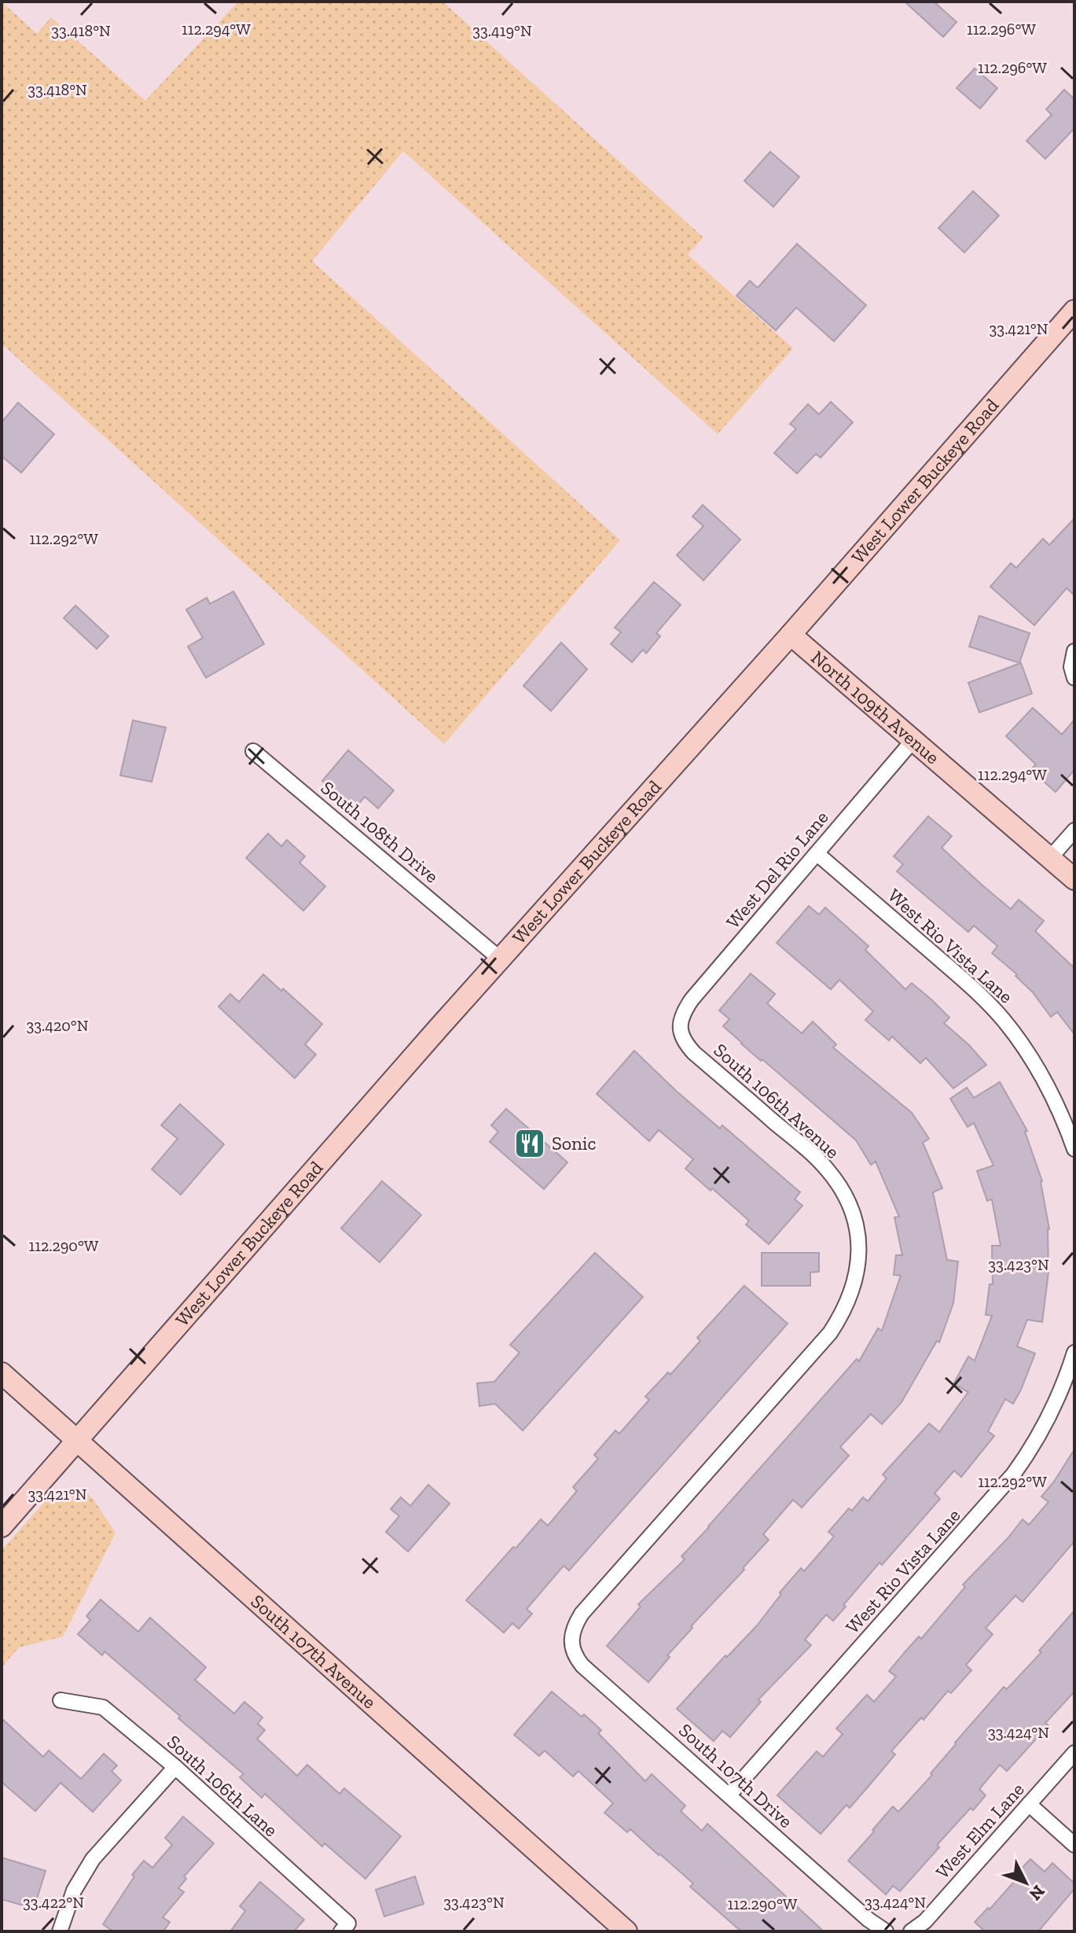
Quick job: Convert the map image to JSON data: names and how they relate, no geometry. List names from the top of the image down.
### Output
{
  "streets": {
    "main road": ["West Lower Buckeye Road", "North 109th Avenue", "South 107th Avenue"],
    "street": [
      "South 108th Drive",
      "West Del Rio Lane",
      "West Rio Vista Lane",
      "South 106th Avenue",
      "South 107th Drive",
      "South 106th Lane",
      "West Elm Lane"
    ]
  },
  "crossings": [
    ["West Lower Buckeye Road", "North 109th Avenue"],
    ["West Lower Buckeye Road", "South 108th Drive"],
    ["West Lower Buckeye Road", "South 107th Avenue"],
    ["North 109th Avenue", "West Del Rio Lane"],
    ["West Del Rio Lane", "West Rio Vista Lane"],
    ["West Del Rio Lane", "South 106th Avenue"],
    ["West Rio Vista Lane", "South 107th Drive"],
    ["South 106th Avenue", "South 107th Drive"]
  ],
  "places": {
    "restaurant": ["Sonic"]
  },
  "north": "bottom right",
  "coordinates": [
    "112.296°W",
    "112.294°W",
    "33.418°N",
    "33.419°N",
    "33.421°N",
    "112.292°W",
    "33.420°N",
    "112.290°W",
    "33.423°N",
    "33.424°N",
    "33.422°N"
  ]
}
